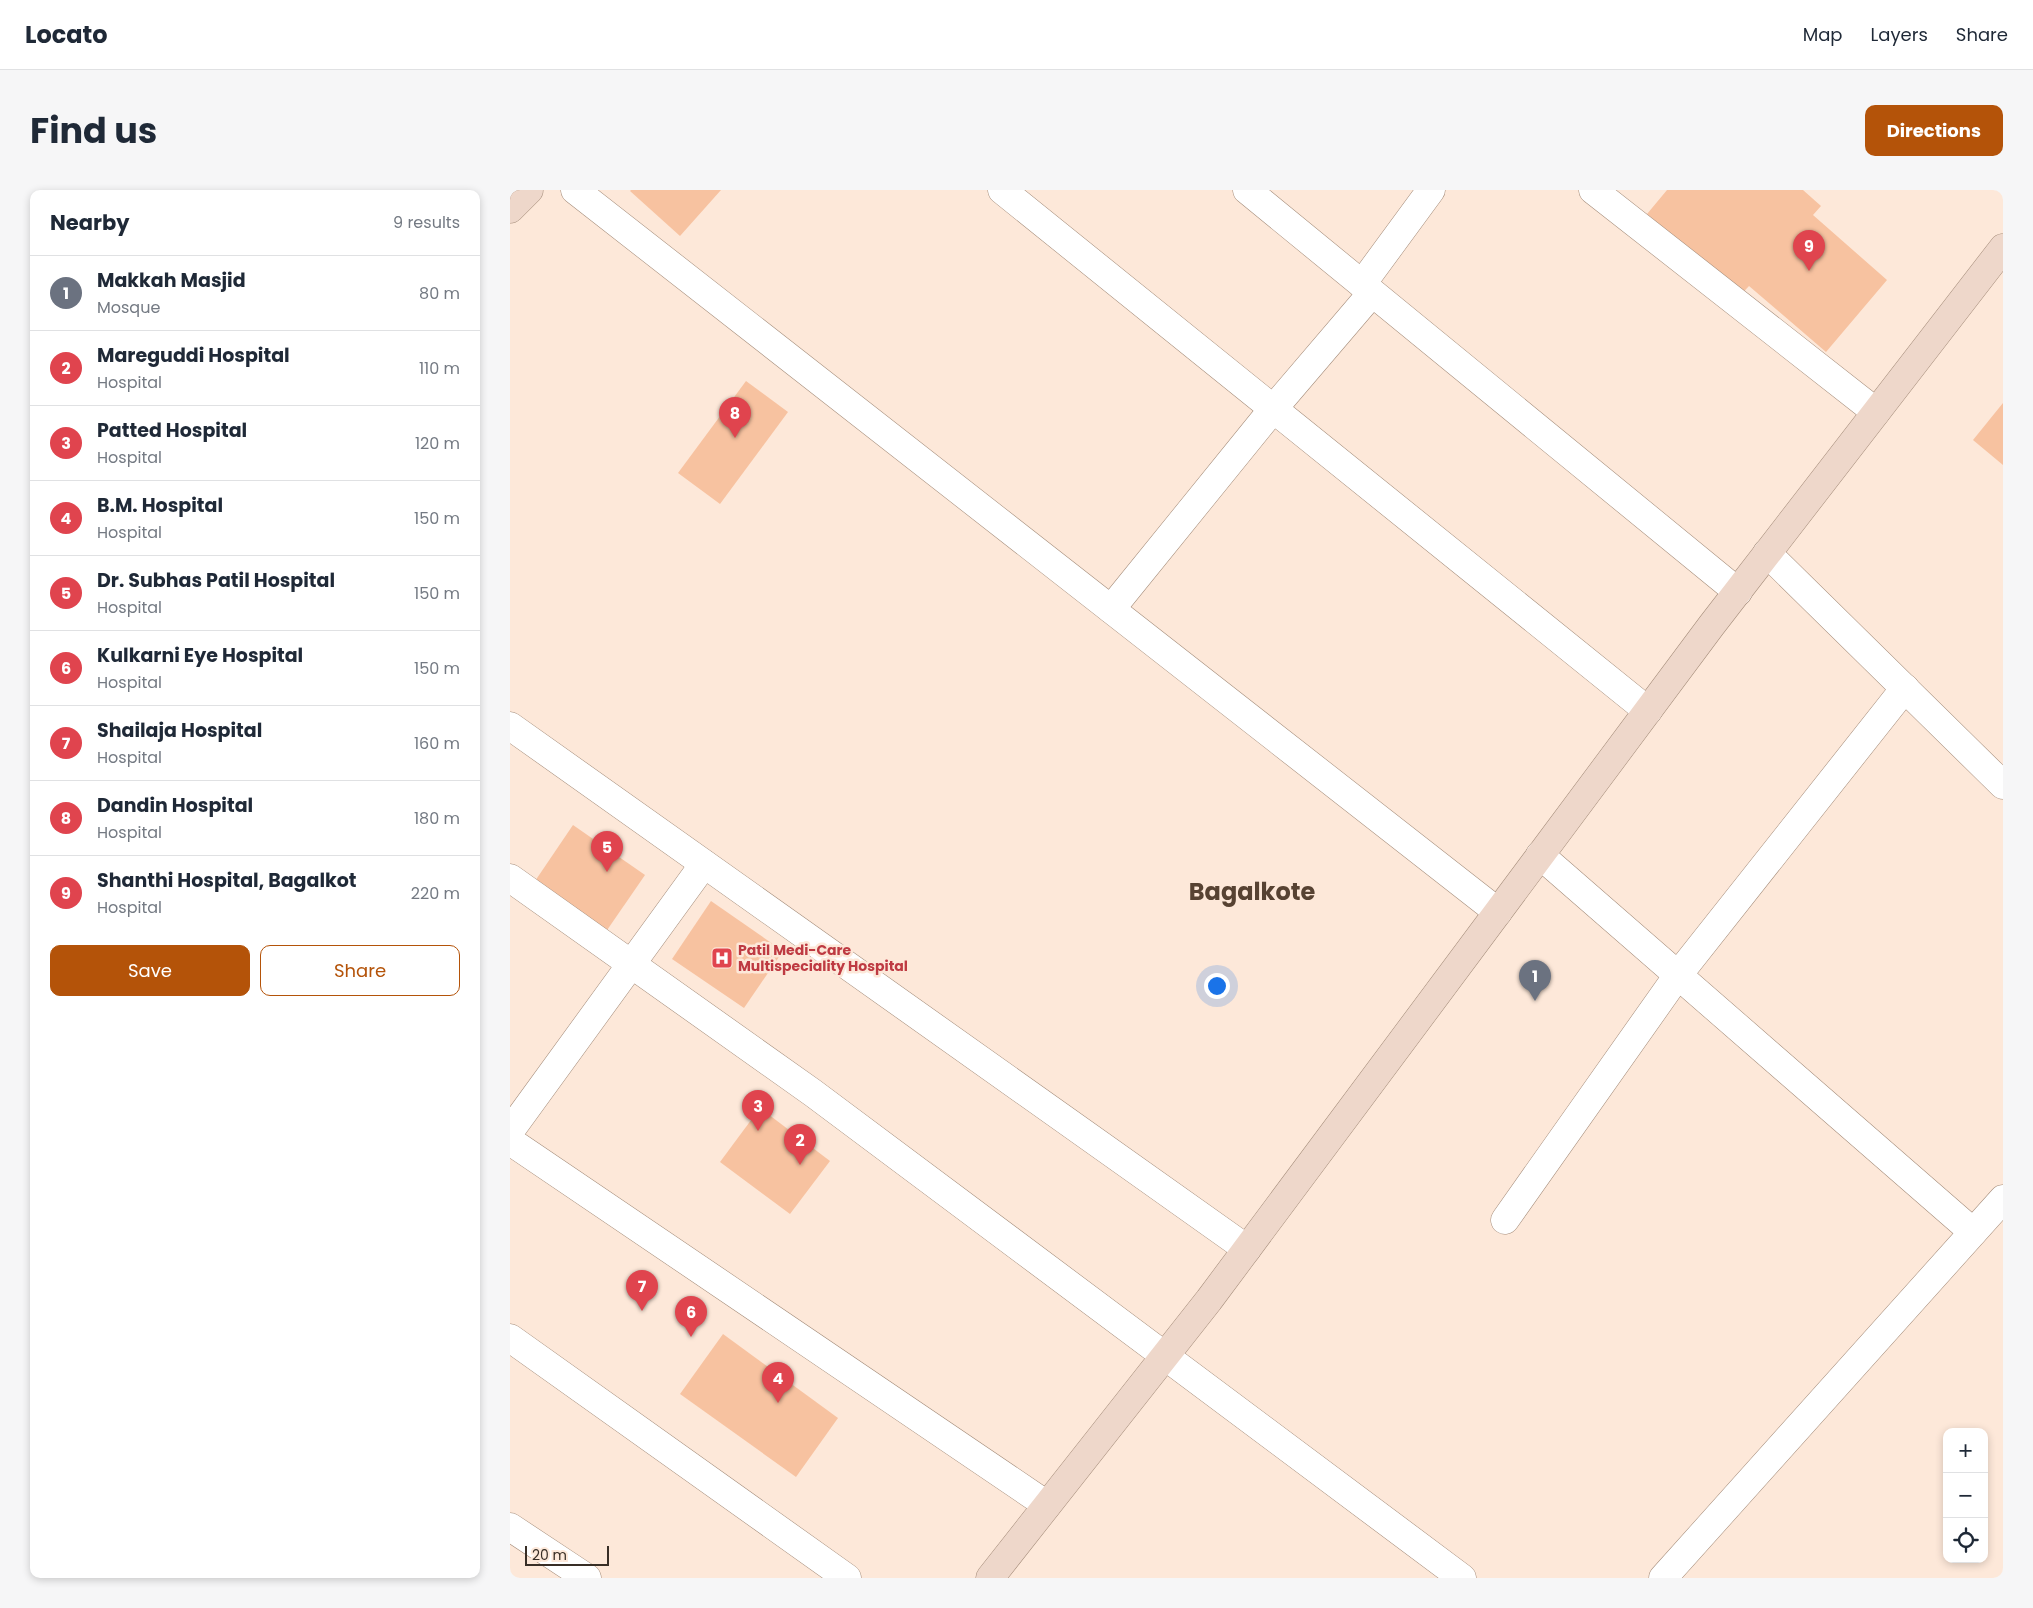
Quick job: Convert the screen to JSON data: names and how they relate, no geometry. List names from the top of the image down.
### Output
{
  "districts": ["Bagalkote"],
  "places": {
    "hospital": ["Patil Medi-Care Multispeciality Hospital"]
  },
  "scale_bar": "20 m",
  "page": {
    "header": "Locato",
    "nav": ["Map", "Layers", "Share"],
    "title": "Find us",
    "buttons": [
      "Directions",
      ["Save", "Share"]
    ],
    "heading": ["Nearby", "9 results"],
    "pins": [
      "9",
      "8",
      "5",
      "1",
      "3",
      "2",
      "7",
      "6",
      "4"
    ],
    "list": [
      {
        "mark": "1",
        "name": "Makkah Masjid",
        "note": "Mosque",
        "value": "80 m"
      },
      {
        "mark": "2",
        "name": "Mareguddi Hospital",
        "note": "Hospital",
        "value": "110 m"
      },
      {
        "mark": "3",
        "name": "Patted Hospital",
        "note": "Hospital",
        "value": "120 m"
      },
      {
        "mark": "4",
        "name": "B.M. Hospital",
        "note": "Hospital",
        "value": "150 m"
      },
      {
        "mark": "5",
        "name": "Dr. Subhas Patil Hospital",
        "note": "Hospital",
        "value": "150 m"
      },
      {
        "mark": "6",
        "name": "Kulkarni Eye Hospital",
        "note": "Hospital",
        "value": "150 m"
      },
      {
        "mark": "7",
        "name": "Shailaja Hospital",
        "note": "Hospital",
        "value": "160 m"
      },
      {
        "mark": "8",
        "name": "Dandin Hospital",
        "note": "Hospital",
        "value": "180 m"
      },
      {
        "mark": "9",
        "name": "Shanthi Hospital, Bagalkot",
        "note": "Hospital",
        "value": "220 m"
      }
    ],
    "map_buttons": ["+", "−"],
    "scale": "20 m"
  }
}
